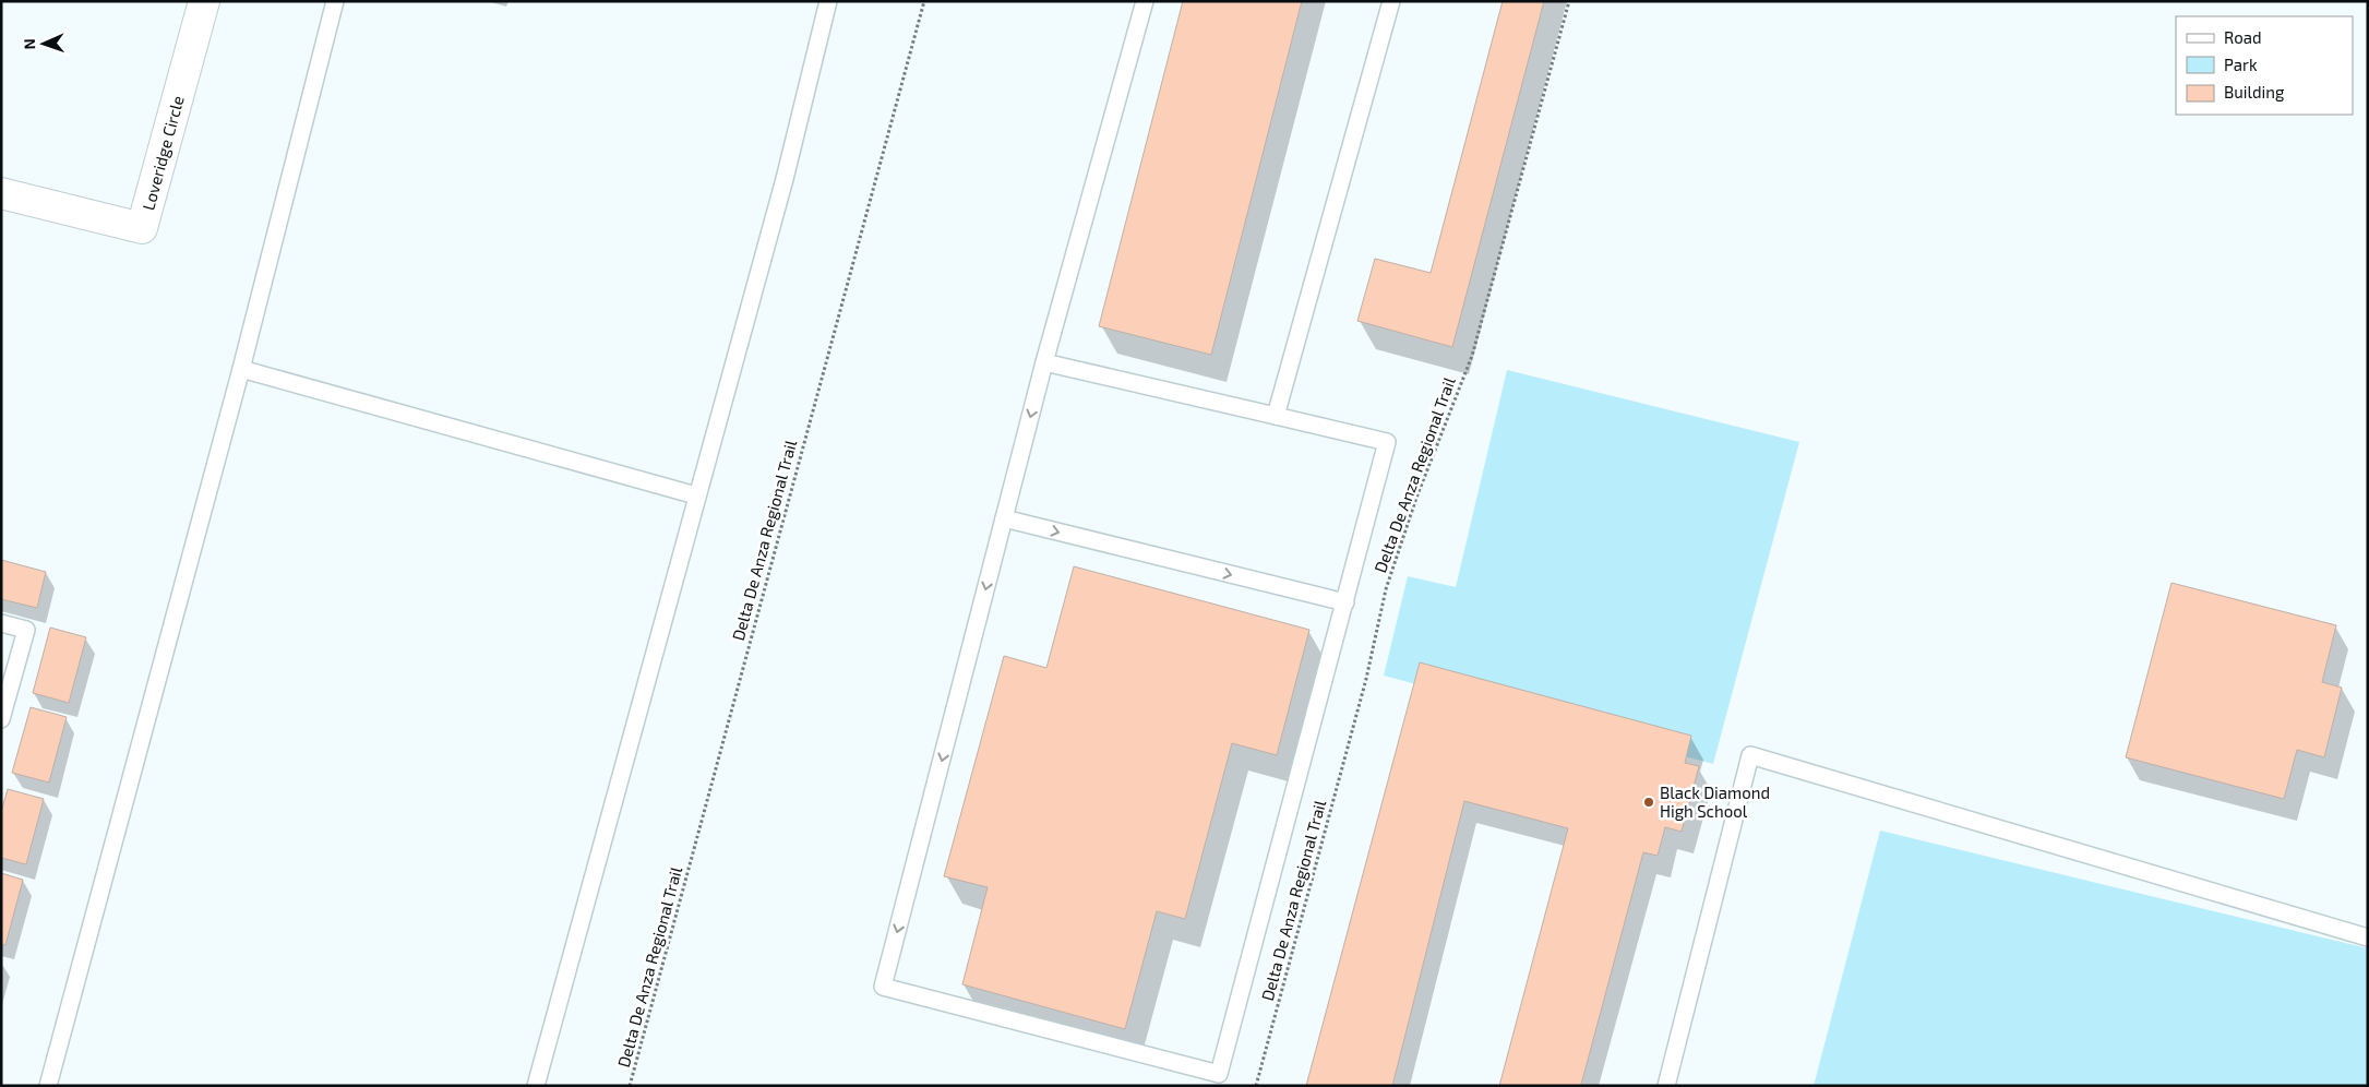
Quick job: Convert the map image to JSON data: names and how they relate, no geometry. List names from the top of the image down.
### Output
{
  "streets": {
    "street": ["Loveridge Circle"],
    "path": ["Delta De Anza Regional Trail"]
  },
  "places": ["Black Diamond High School"],
  "legend": ["Road", "Park", "Building"],
  "north": "left"
}
